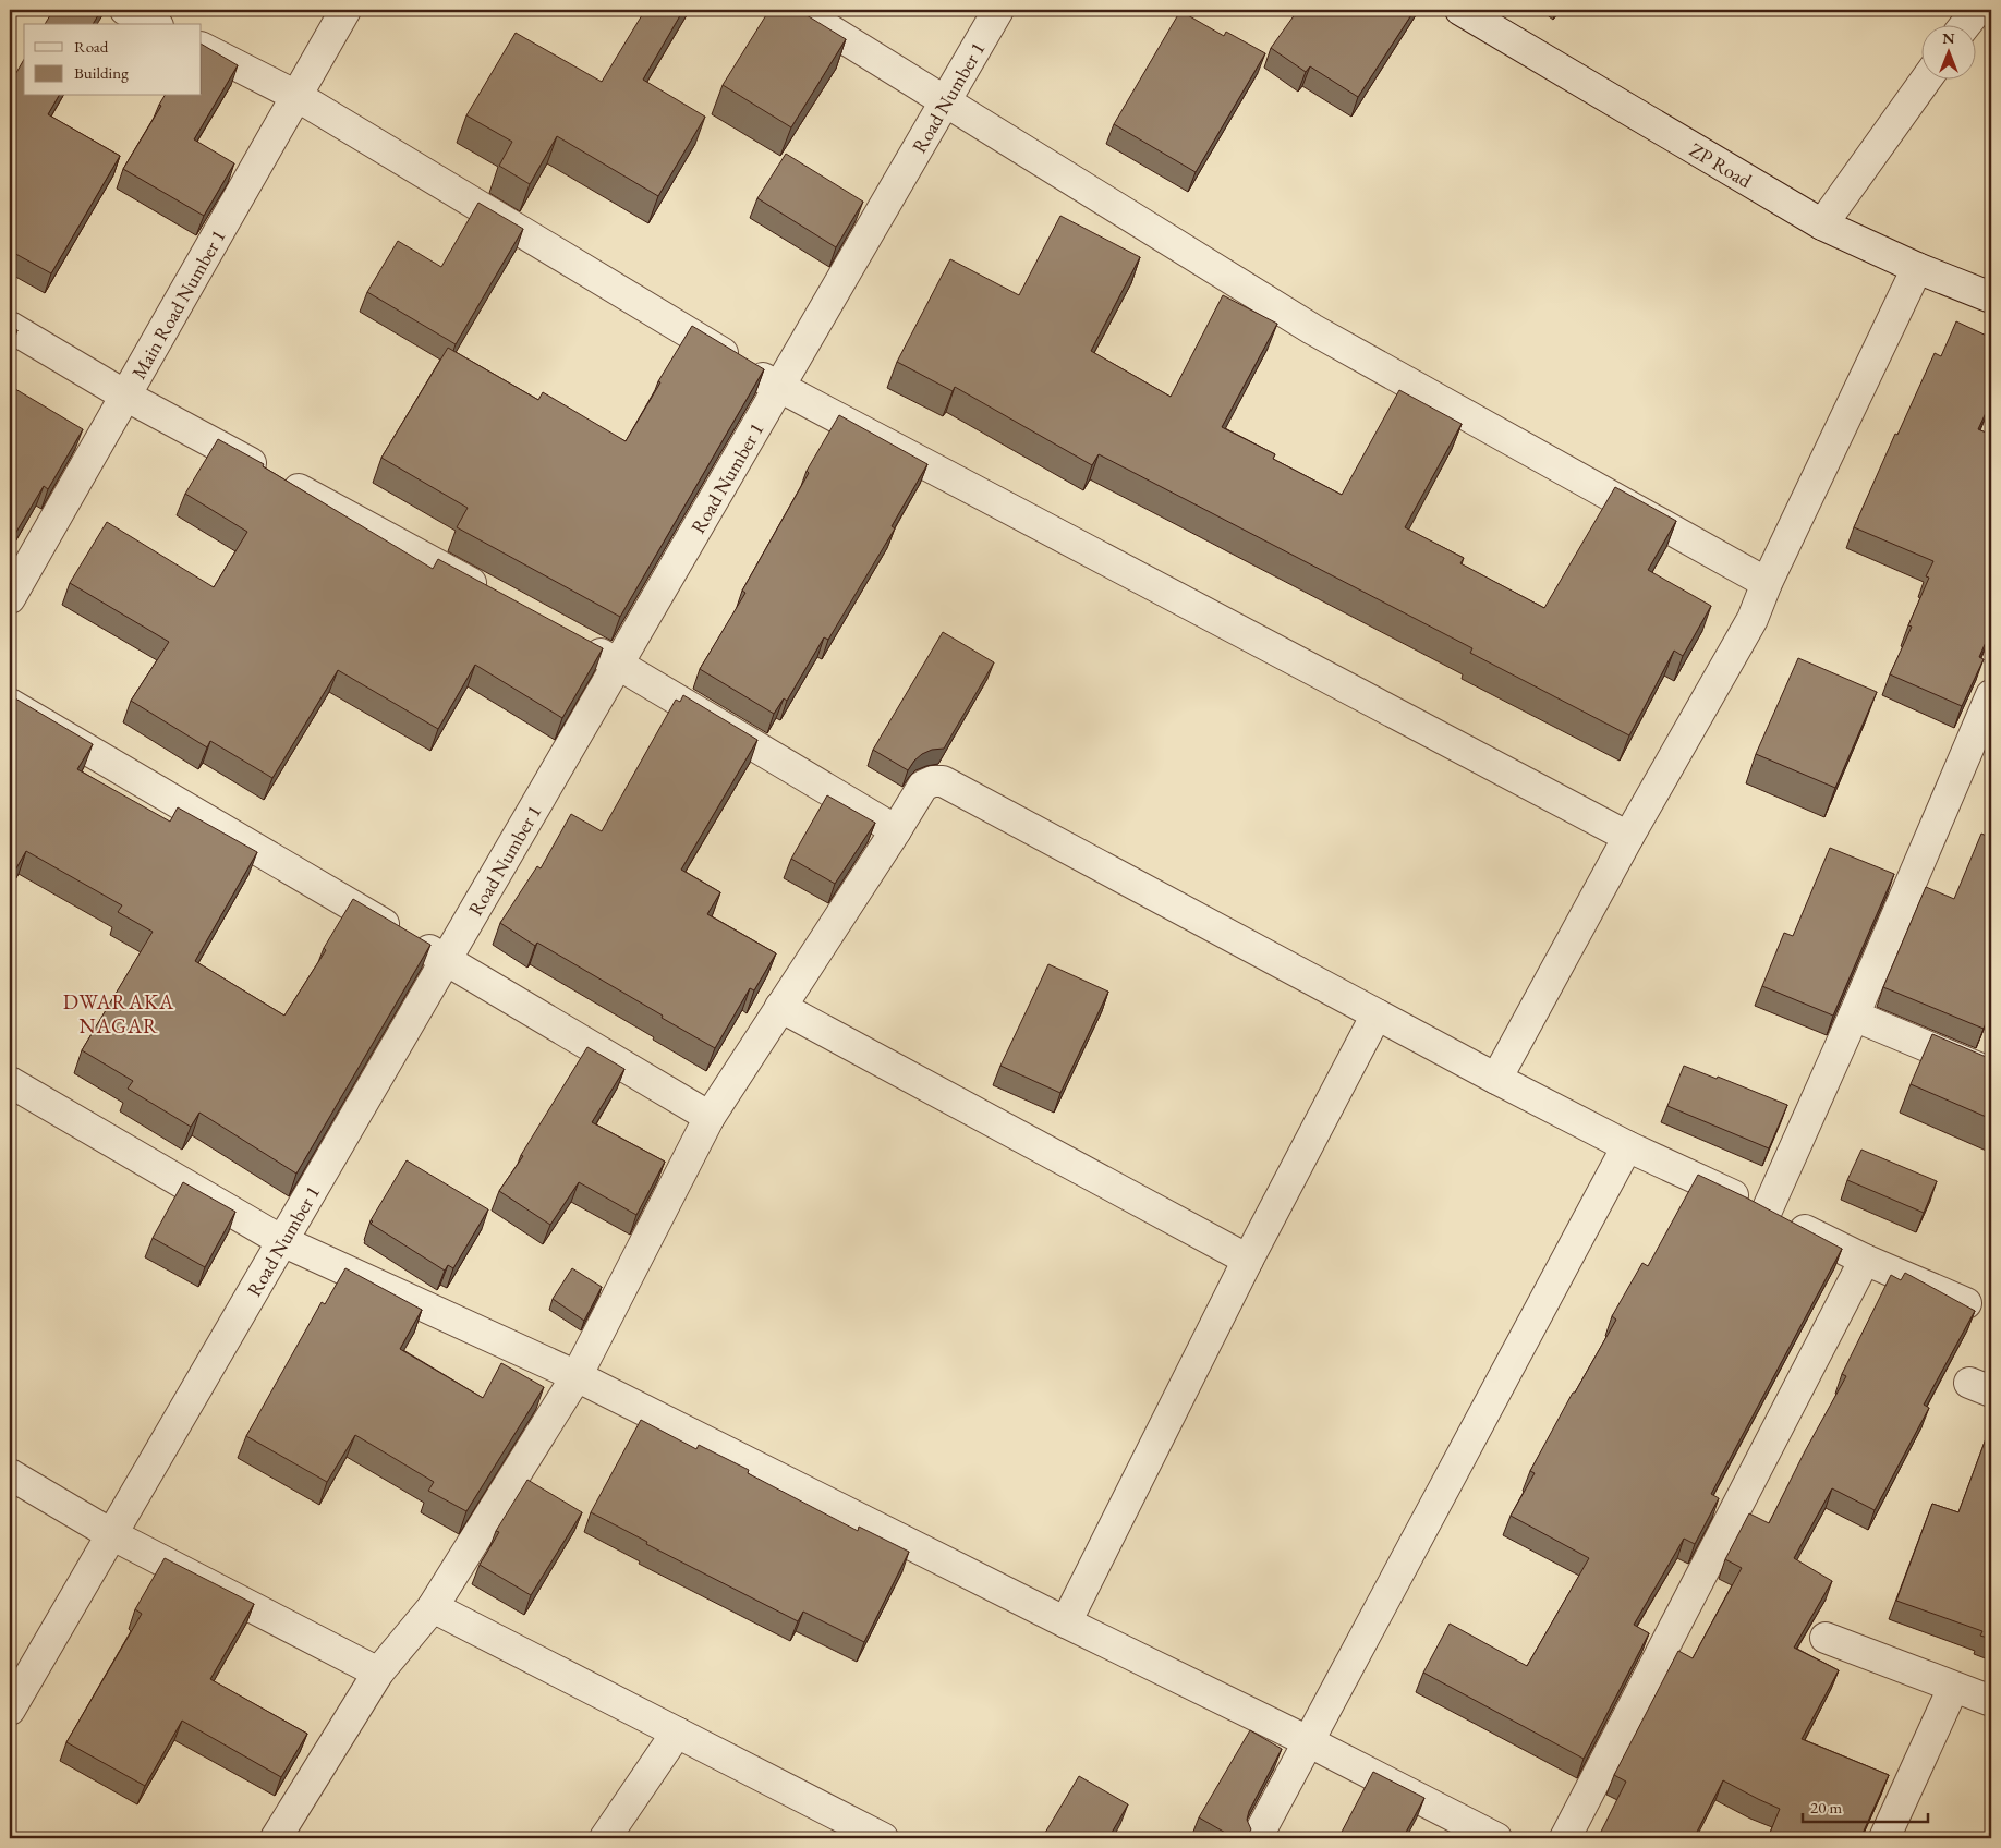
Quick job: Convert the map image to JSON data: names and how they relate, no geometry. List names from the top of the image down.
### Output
{
  "streets": {
    "street": ["Road Number 1", "ZP Road", "Main Road Number 1"]
  },
  "districts": ["DWARAKA NAGAR"],
  "legend": ["Road", "Building"],
  "scale_bar": "20 m",
  "north": "top"
}
